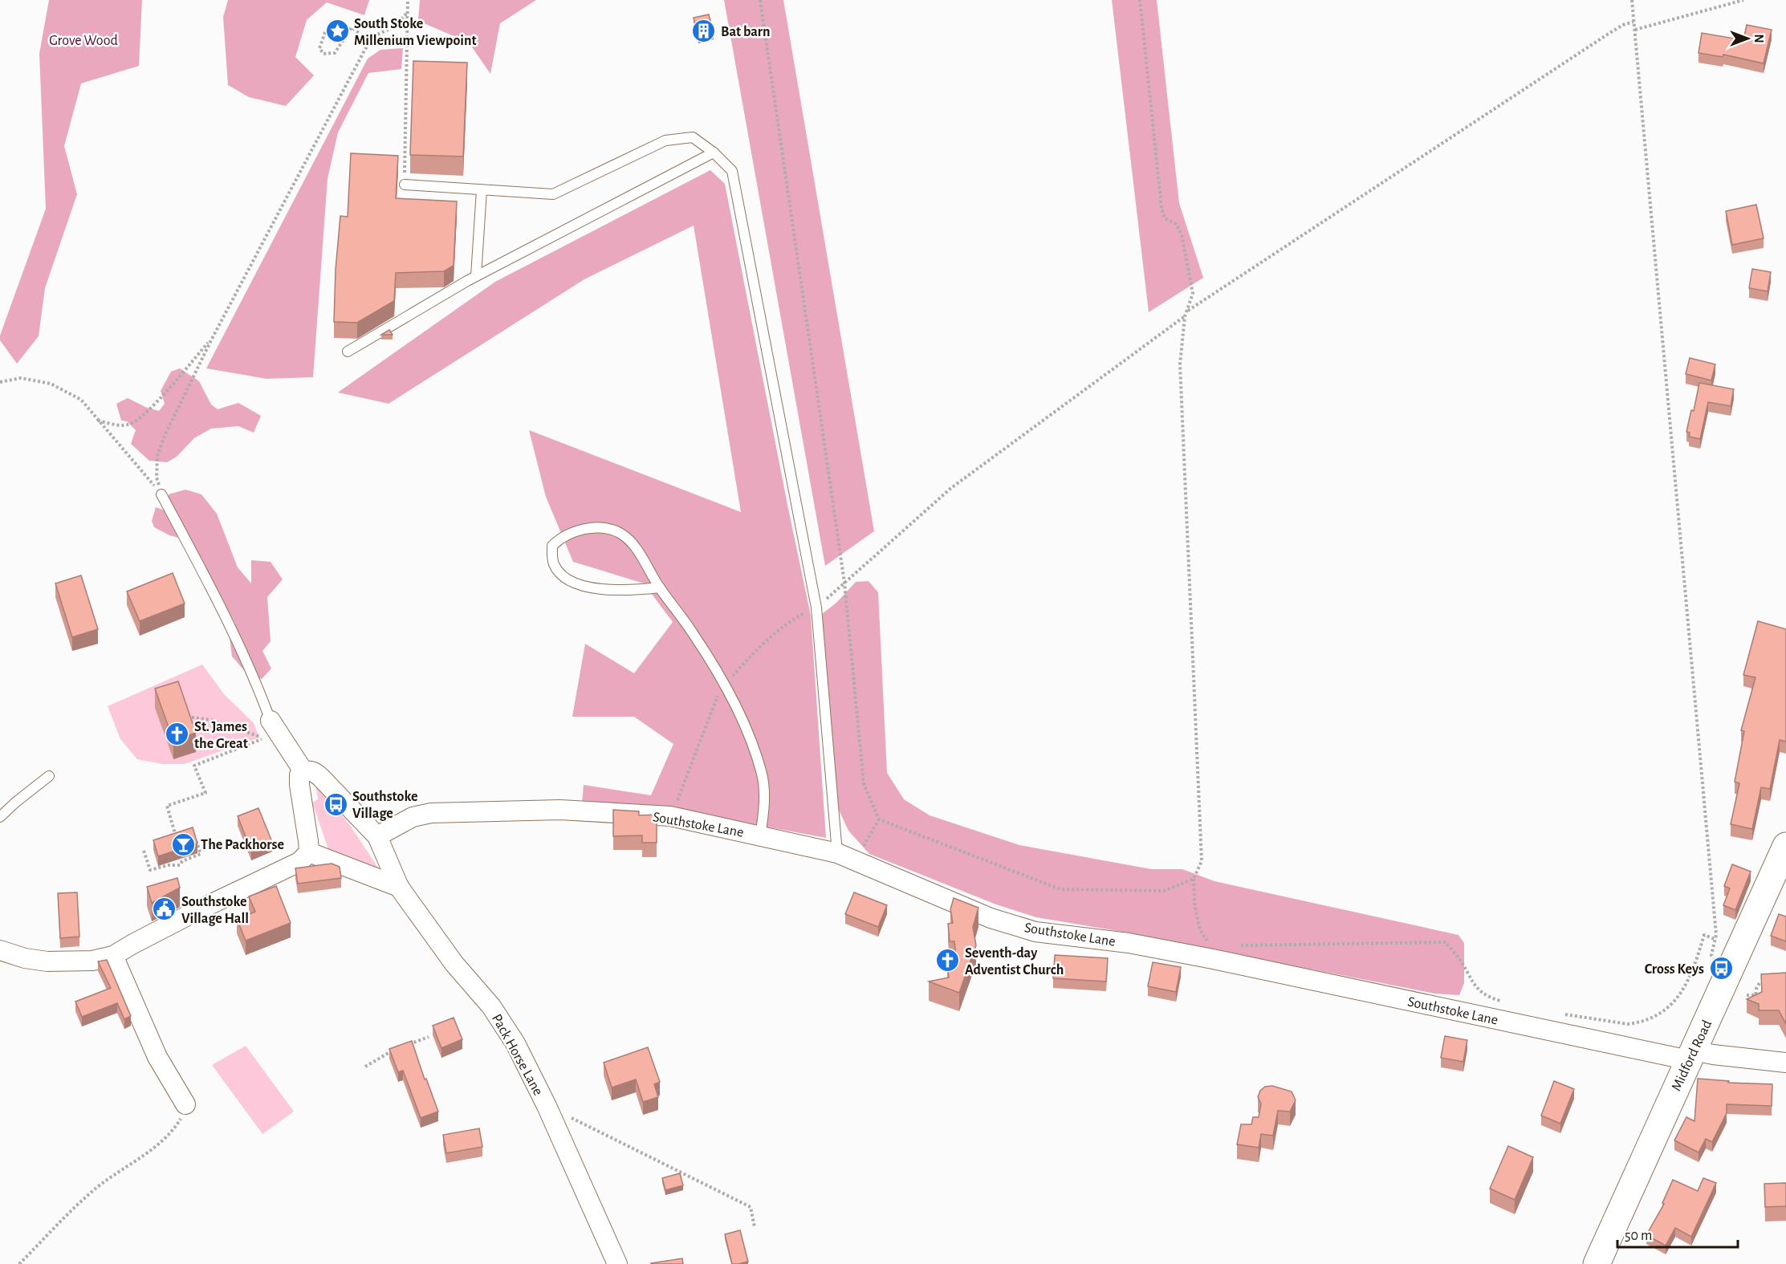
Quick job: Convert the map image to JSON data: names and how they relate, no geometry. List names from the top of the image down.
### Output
{
  "streets": {
    "main road": ["Midford Road"],
    "street": ["Southstoke Lane", "Pack Horse Lane"]
  },
  "crossings": [
    ["Southstoke Lane", "Pack Horse Lane"],
    ["Southstoke Lane", "Midford Road"]
  ],
  "parks": ["Grove Wood"],
  "places": {
    "place": ["South Stoke Millenium Viewpoint"],
    "building": ["Bat barn"],
    "church": ["St. James the Great", "Seventh-day Adventist Church"],
    "bus stop": ["Southstoke Village", "Cross Keys"],
    "bar": ["The Packhorse"],
    "public building": ["Southstoke Village Hall"]
  },
  "scale_bar": "50 m",
  "north": "right"
}
